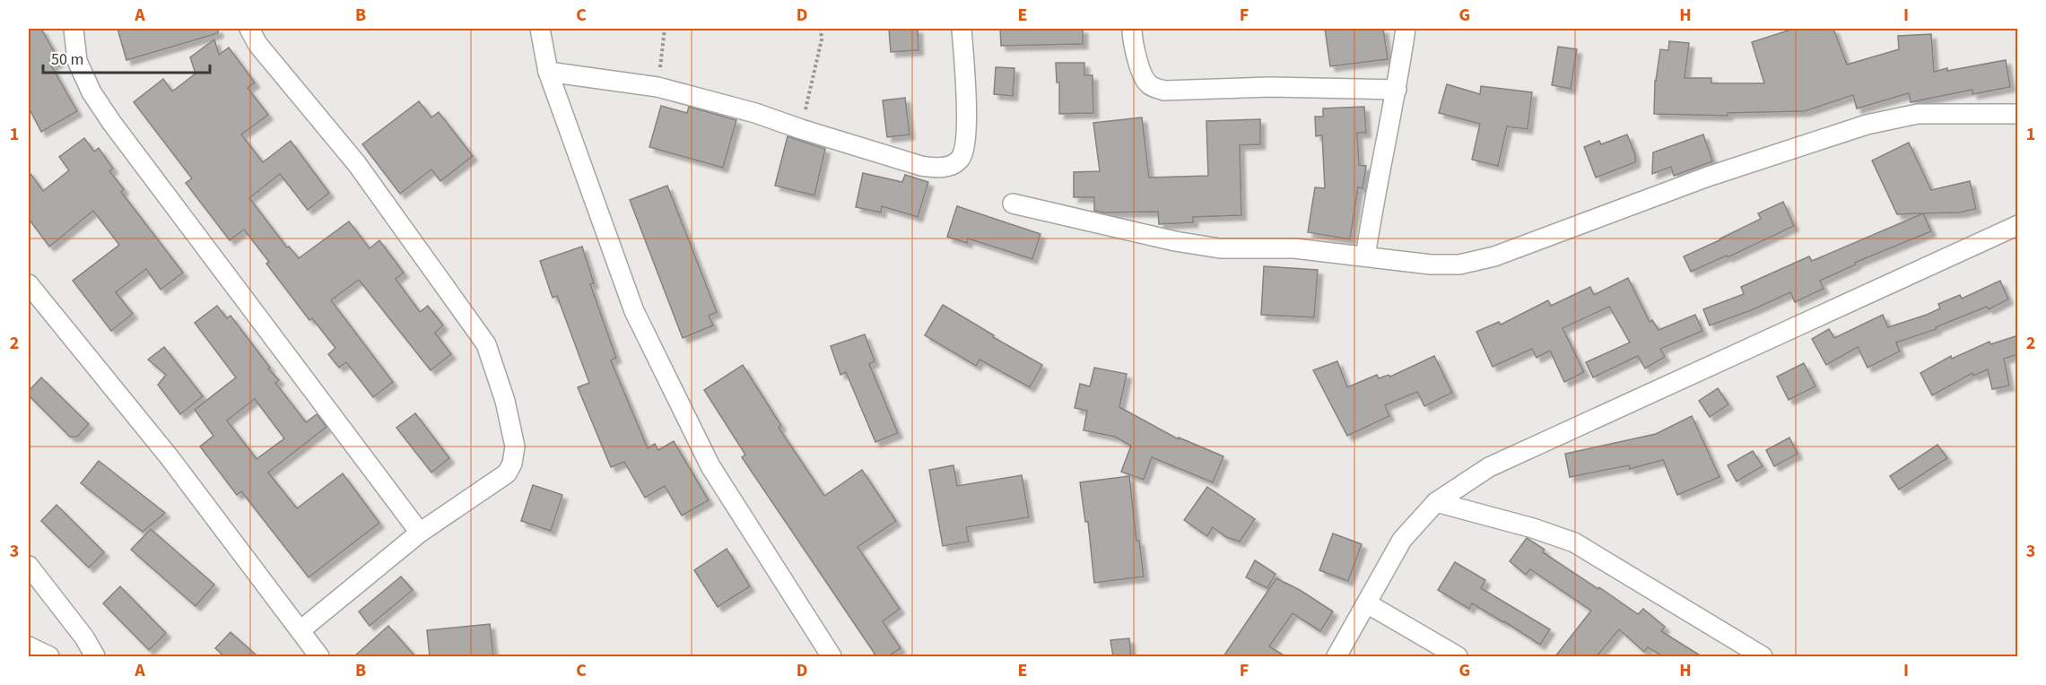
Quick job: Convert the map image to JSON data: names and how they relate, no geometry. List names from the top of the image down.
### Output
{
  "scale_bar": "50 m",
  "grid": {
    "columns": [
      "A",
      "B",
      "C",
      "D",
      "E",
      "F",
      "G",
      "H",
      "I"
    ],
    "rows": ["1", "2", "3"]
  }
}
